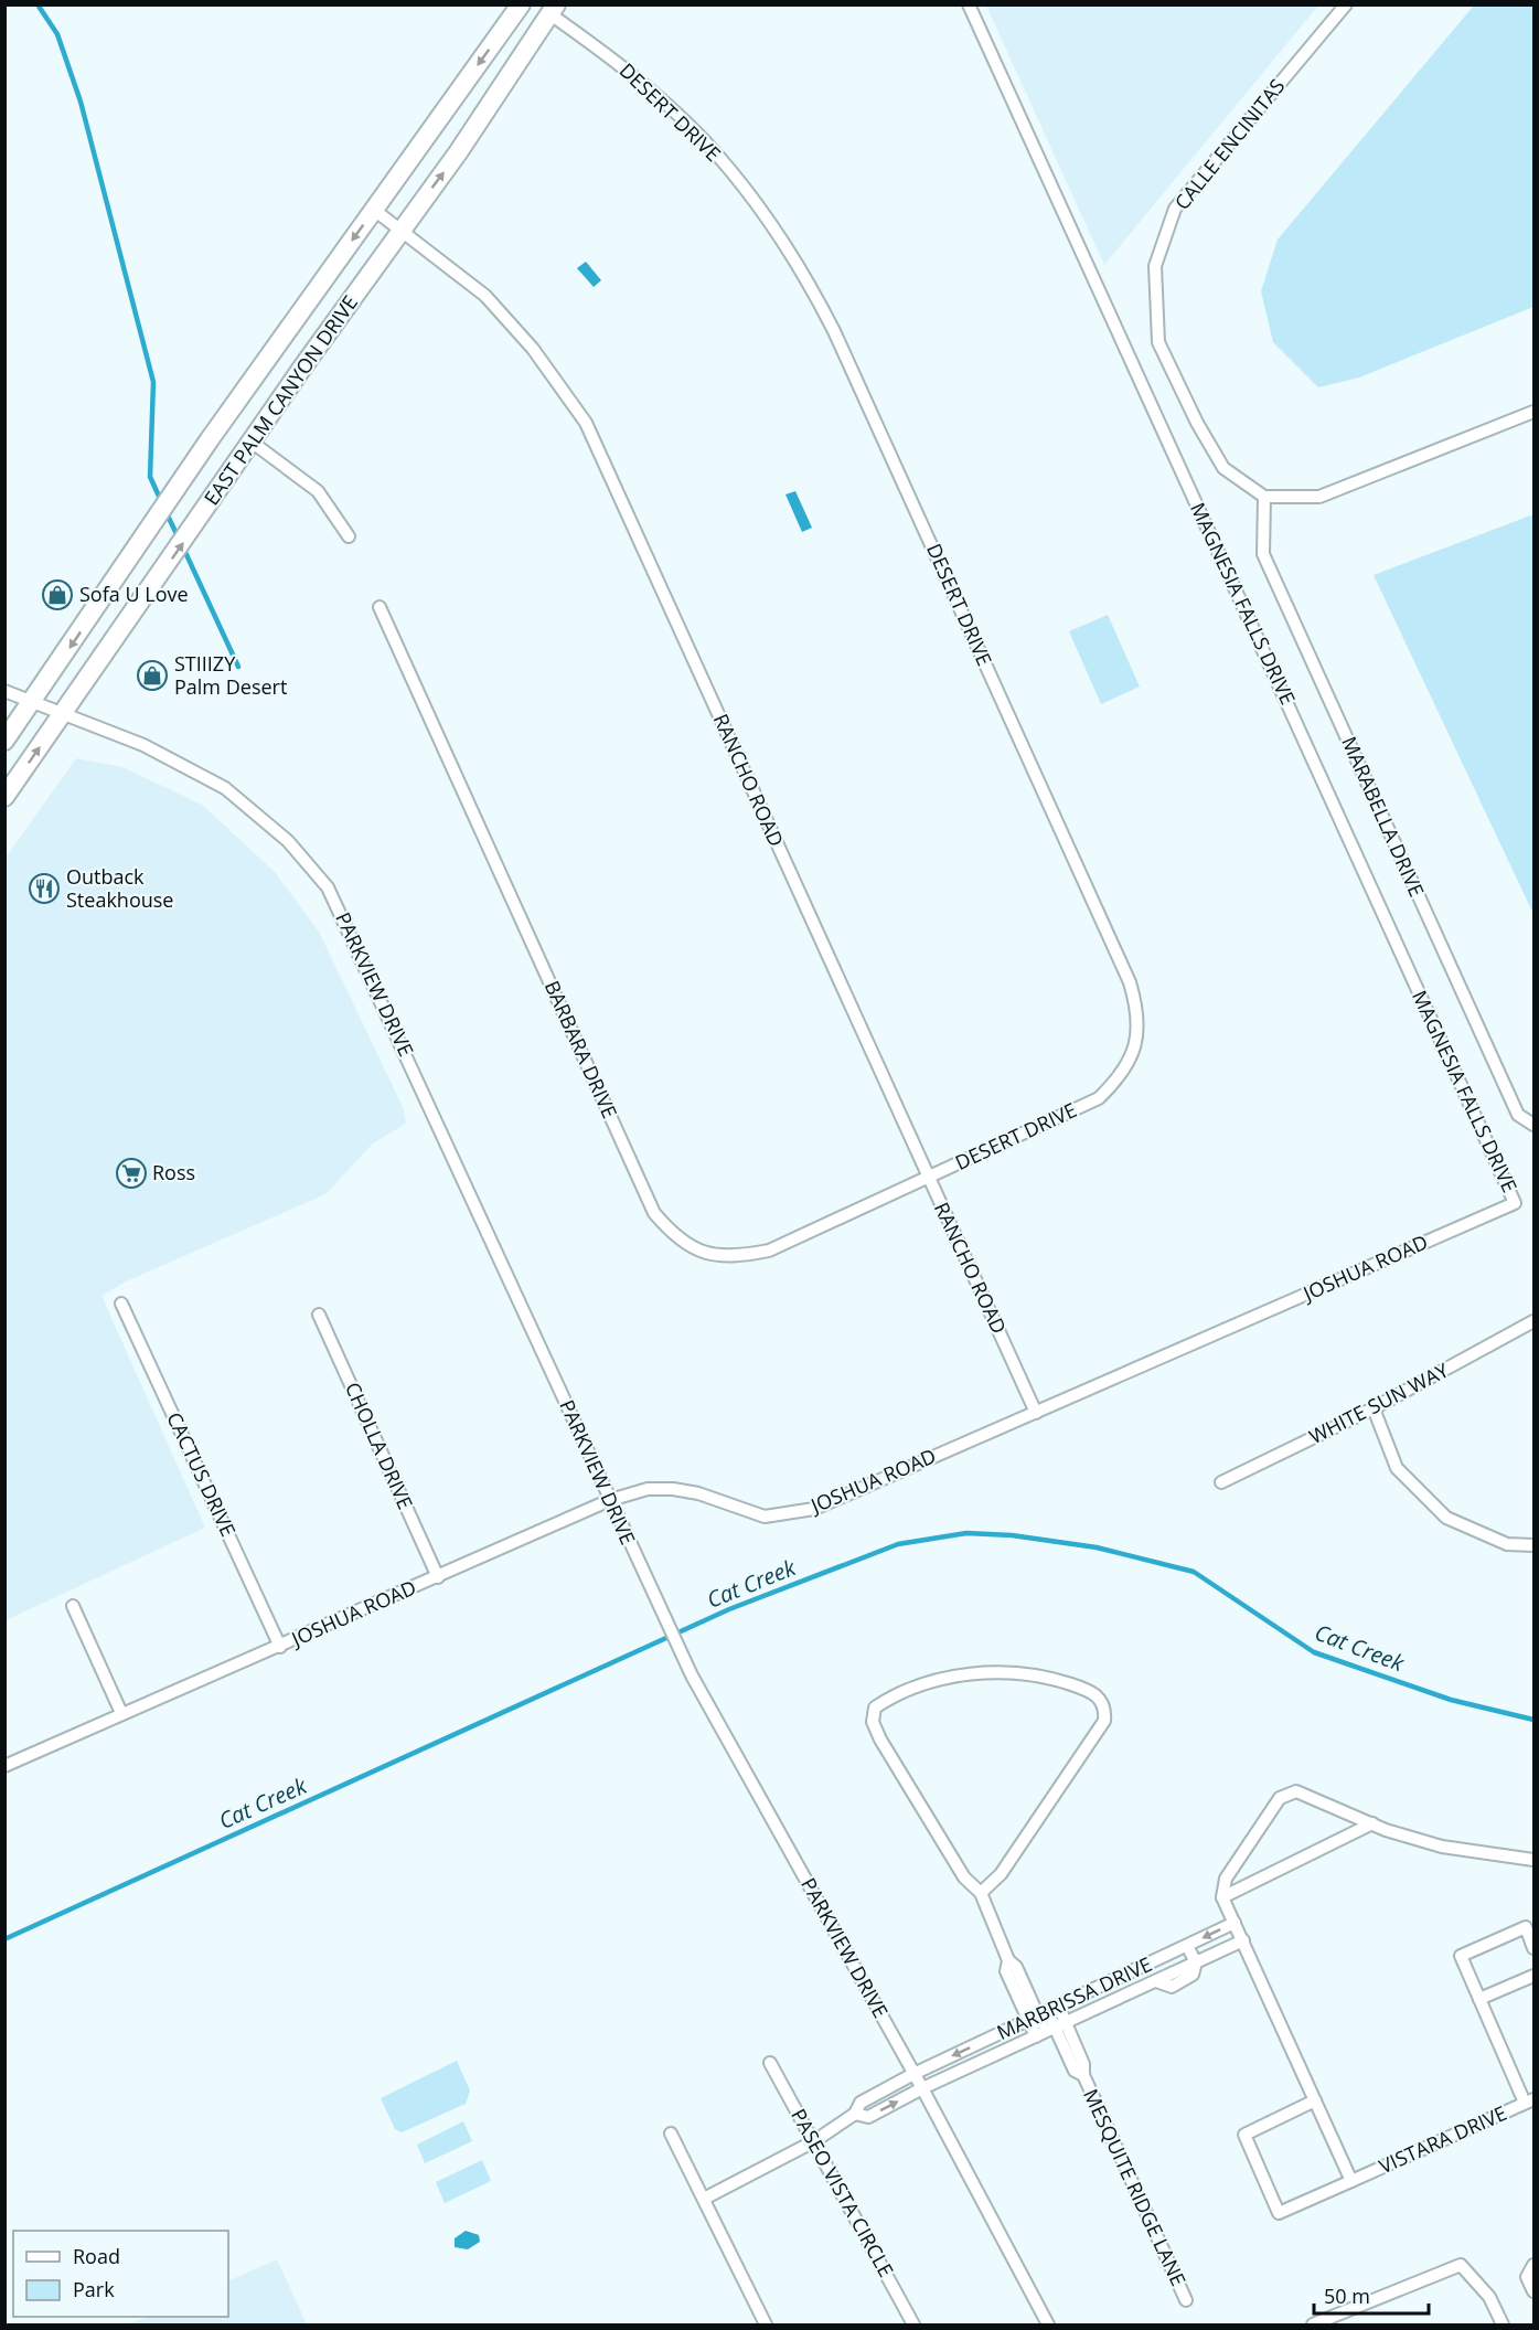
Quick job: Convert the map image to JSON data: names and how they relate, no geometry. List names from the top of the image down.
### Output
{
  "streets": {
    "main road": ["EAST PALM CANYON DRIVE"],
    "street": [
      "DESERT DRIVE",
      "CALLE ENCINITAS",
      "MAGNESIA FALLS DRIVE",
      "RANCHO ROAD",
      "MARABELLA DRIVE",
      "PARKVIEW DRIVE",
      "BARBARA DRIVE",
      "JOSHUA ROAD",
      "WHITE SUN WAY",
      "CHOLLA DRIVE",
      "CACTUS DRIVE",
      "MARBRISSA DRIVE",
      "VISTARA DRIVE",
      "MESQUITE RIDGE LANE",
      "PASEO VISTA CIRCLE"
    ]
  },
  "crossings": [
    ["DESERT DRIVE", "EAST PALM CANYON DRIVE"],
    ["DESERT DRIVE", "RANCHO ROAD"],
    ["DESERT DRIVE", "BARBARA DRIVE"],
    ["CALLE ENCINITAS", "MARABELLA DRIVE"],
    ["EAST PALM CANYON DRIVE", "RANCHO ROAD"],
    ["EAST PALM CANYON DRIVE", "PARKVIEW DRIVE"],
    ["MAGNESIA FALLS DRIVE", "JOSHUA ROAD"],
    ["RANCHO ROAD", "BARBARA DRIVE"],
    ["RANCHO ROAD", "JOSHUA ROAD"],
    ["PARKVIEW DRIVE", "JOSHUA ROAD"],
    ["PARKVIEW DRIVE", "MARBRISSA DRIVE"],
    ["JOSHUA ROAD", "CHOLLA DRIVE"],
    ["JOSHUA ROAD", "CACTUS DRIVE"],
    ["MARBRISSA DRIVE", "MESQUITE RIDGE LANE"],
    ["MARBRISSA DRIVE", "PASEO VISTA CIRCLE"]
  ],
  "water": ["Cat Creek"],
  "places": {
    "shop": ["Sofa U Love", "STIIIZY Palm Desert"],
    "restaurant": ["Outback Steakhouse"],
    "supermarket": ["Ross"]
  },
  "legend": ["Road", "Park"],
  "scale_bar": "50 m"
}
